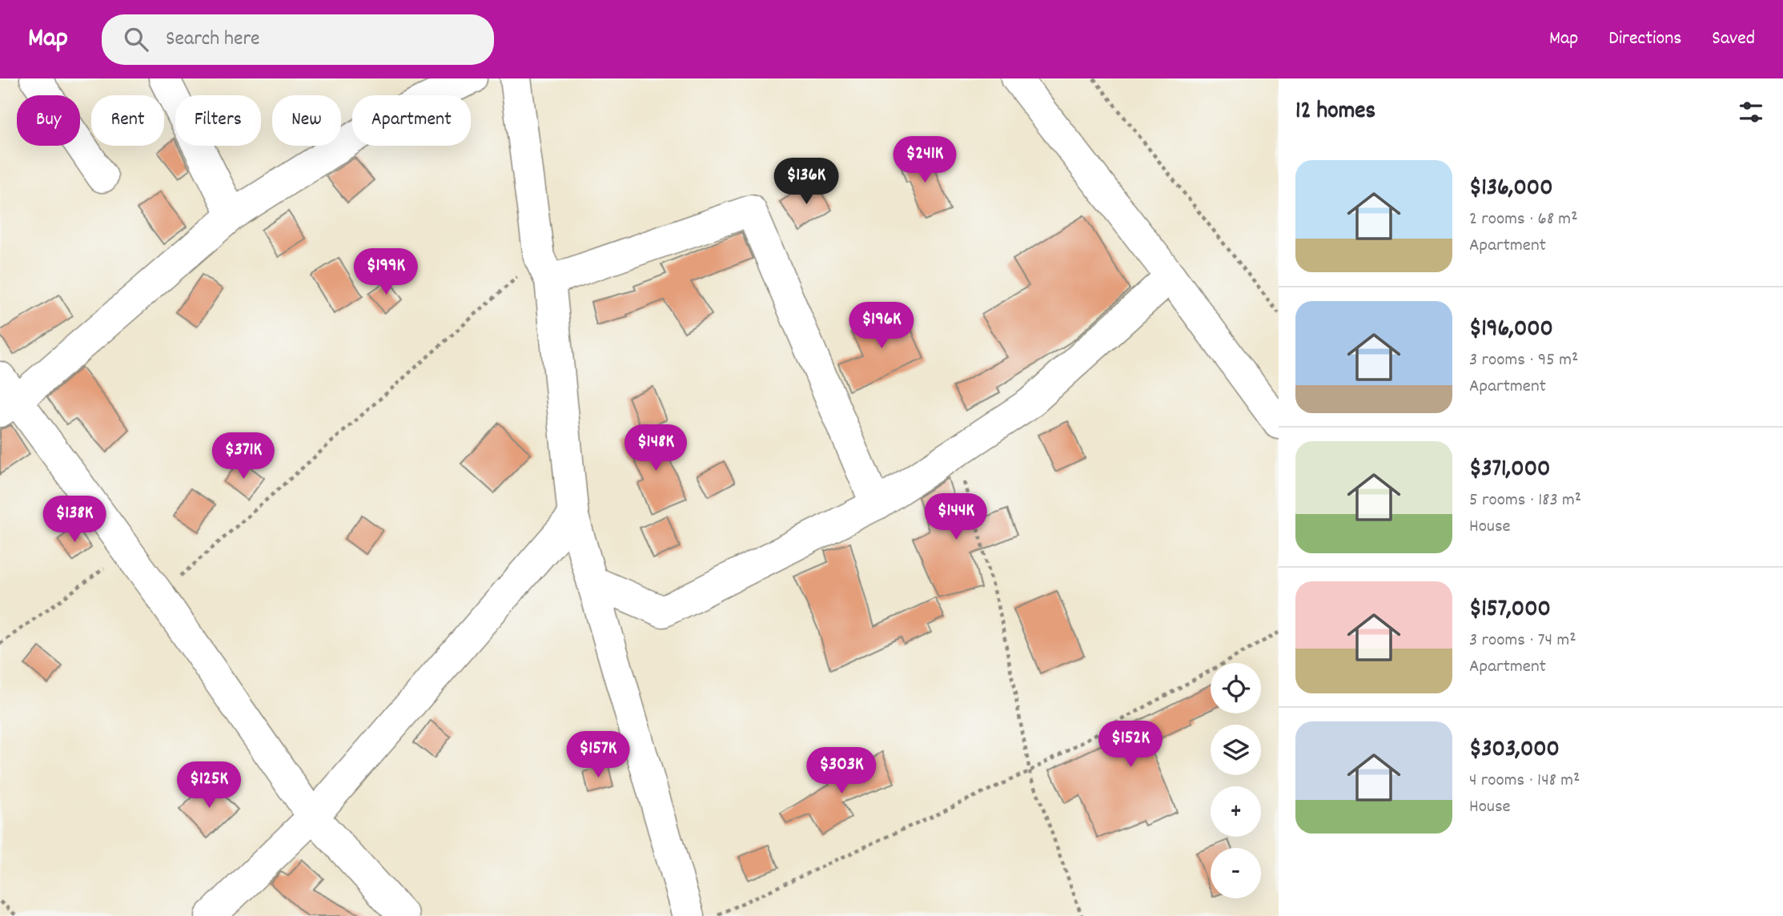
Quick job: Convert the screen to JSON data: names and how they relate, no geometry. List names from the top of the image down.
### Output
{
  "page": {
    "header": "Map",
    "search": "Search here",
    "nav": ["Map", "Directions", "Saved"],
    "heading": "12 homes",
    "chip": [
      "Buy",
      "Rent",
      "Filters",
      "New",
      "Apartment"
    ],
    "price": [
      "$241K",
      "$136K",
      "$199K",
      "$196K",
      "$148K",
      "$371K",
      "$144K",
      "$138K",
      "$152K",
      "$157K",
      "$303K",
      "$125K"
    ],
    "list": [
      {
        "name": "$136,000",
        "note": "2 rooms · 68 m² · Apartment"
      },
      {
        "name": "$196,000",
        "note": "3 rooms · 95 m² · Apartment"
      },
      {
        "name": "$371,000",
        "note": "5 rooms · 183 m² · House"
      },
      {
        "name": "$157,000",
        "note": "3 rooms · 74 m² · Apartment"
      },
      {
        "name": "$303,000",
        "note": "4 rooms · 148 m² · House"
      }
    ],
    "map_buttons": ["+", "−"]
  }
}
